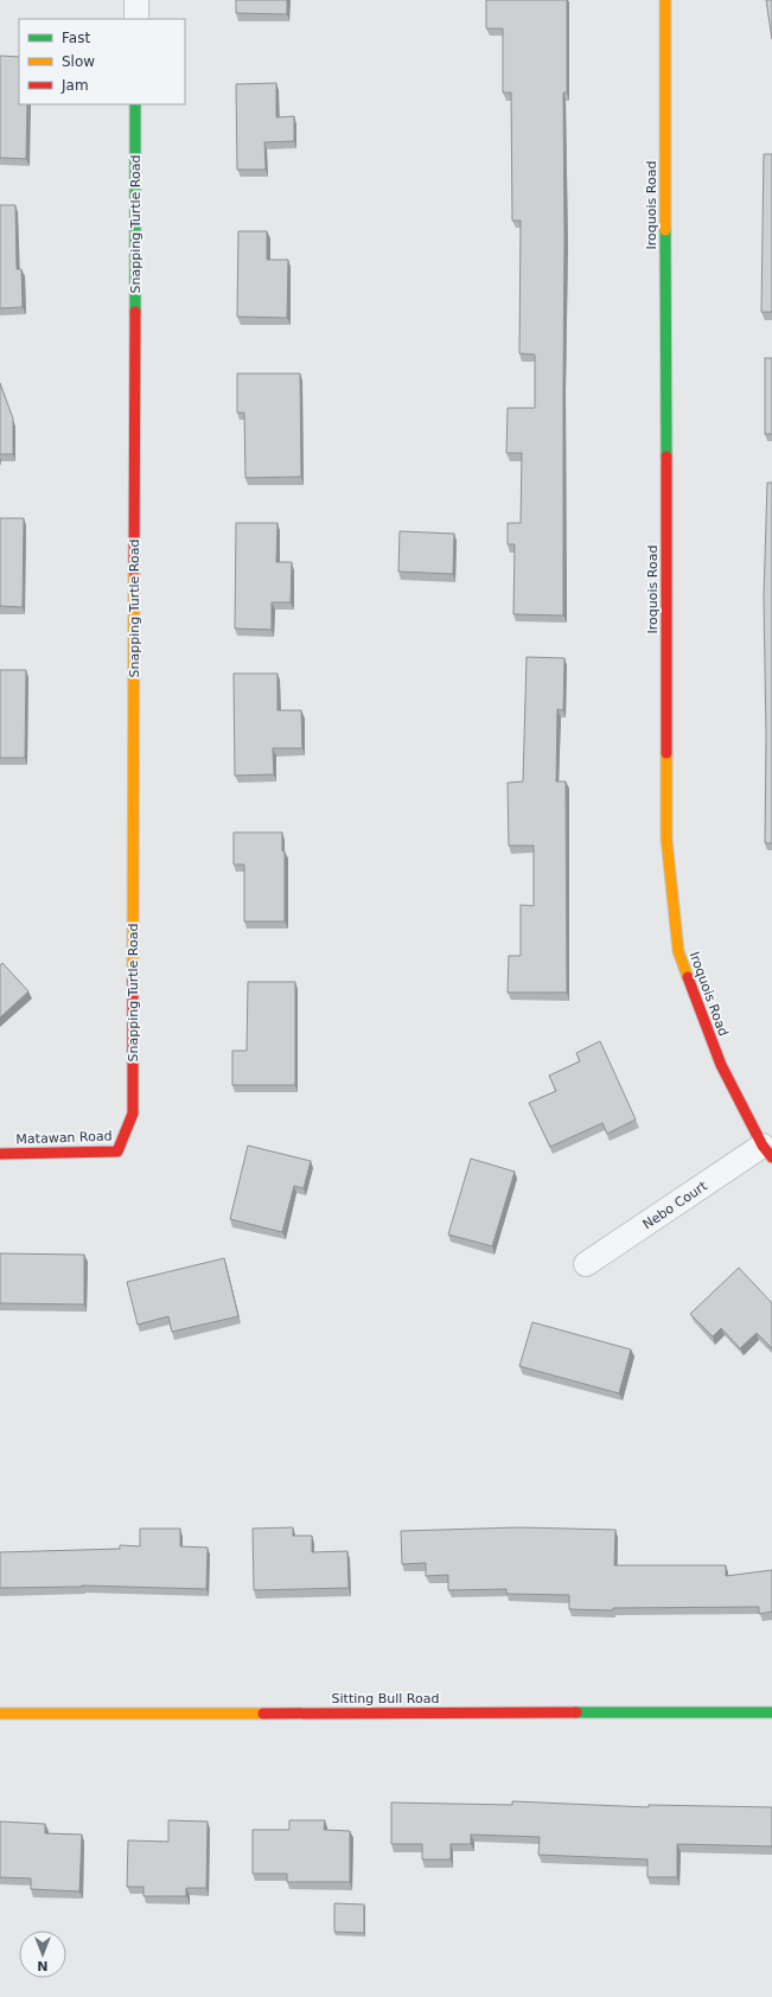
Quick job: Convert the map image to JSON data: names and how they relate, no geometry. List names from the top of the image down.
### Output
{
  "streets": {
    "street": [
      "Iroquois Road",
      "Snapping Turtle Road",
      "Matawan Road",
      "Nebo Court",
      "Sitting Bull Road"
    ]
  },
  "crossings": [
    ["Iroquois Road", "Nebo Court"],
    ["Snapping Turtle Road", "Matawan Road"]
  ],
  "legend": ["Fast", "Slow", "Jam"],
  "north": "bottom"
}
